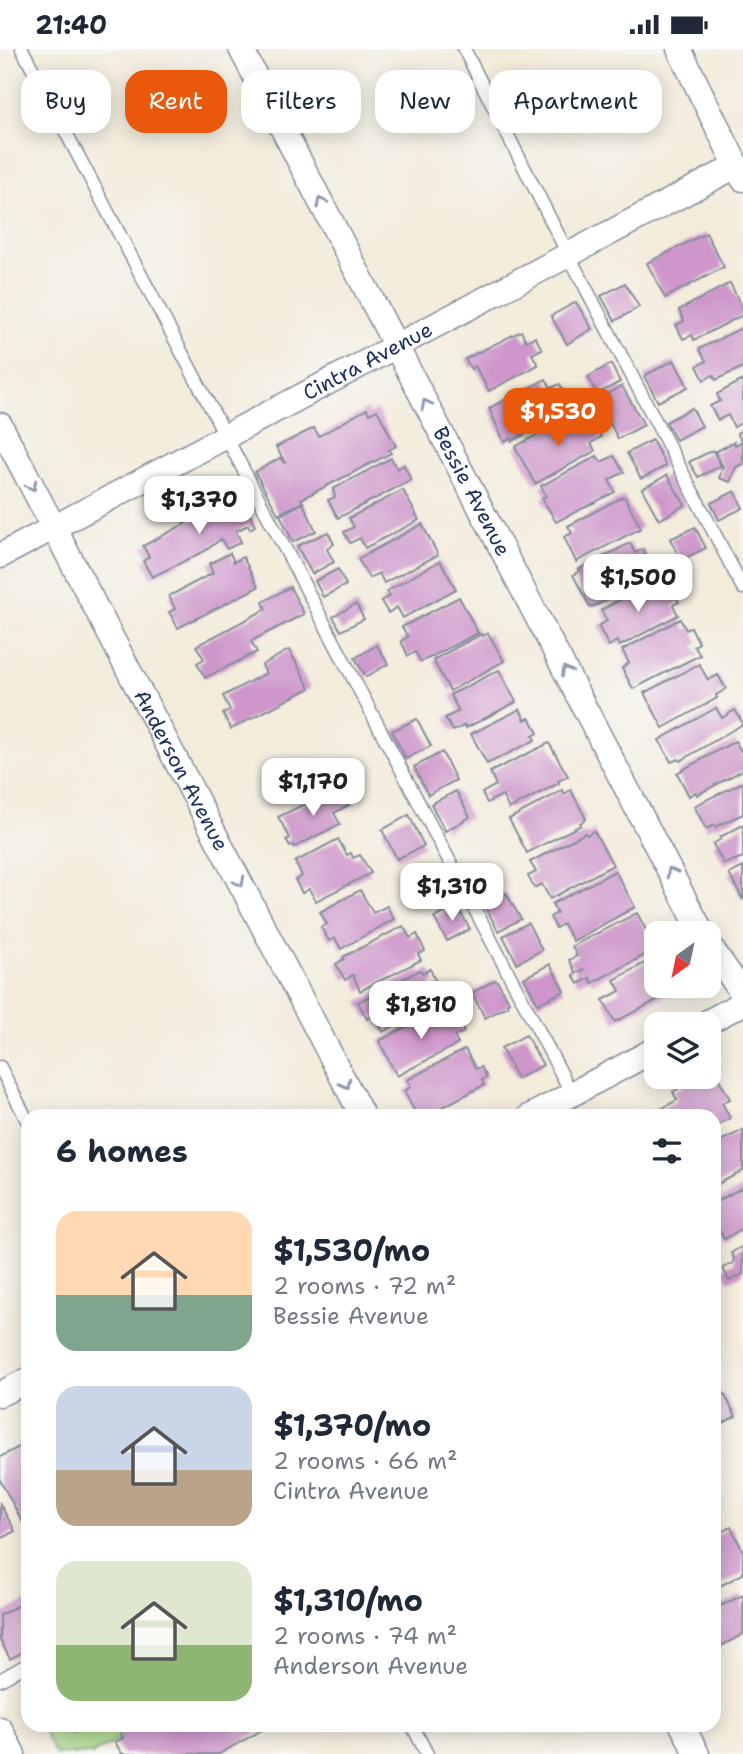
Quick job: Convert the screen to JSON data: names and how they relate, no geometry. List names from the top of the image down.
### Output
{
  "streets": {
    "street": ["Cintra Avenue", "Bessie Avenue", "Anderson Avenue"]
  },
  "crossings": [
    ["Cintra Avenue", "Bessie Avenue"],
    ["Cintra Avenue", "Anderson Avenue"]
  ],
  "one_way": ["Bessie Avenue", "Anderson Avenue"],
  "north": "bottom left",
  "page": {
    "status": "21:40",
    "chip": [
      "Buy",
      "Rent",
      "Filters",
      "New",
      "Apartment"
    ],
    "price": [
      "$1,530",
      "$1,370",
      "$1,500",
      "$1,170",
      "$1,310",
      "$1,810"
    ],
    "heading": "6 homes",
    "list": [
      {
        "name": "$1,530/mo",
        "note": "2 rooms · 72 m² · Bessie Avenue"
      },
      {
        "name": "$1,370/mo",
        "note": "2 rooms · 66 m² · Cintra Avenue"
      },
      {
        "name": "$1,310/mo",
        "note": "2 rooms · 74 m² · Anderson Avenue"
      }
    ]
  }
}
